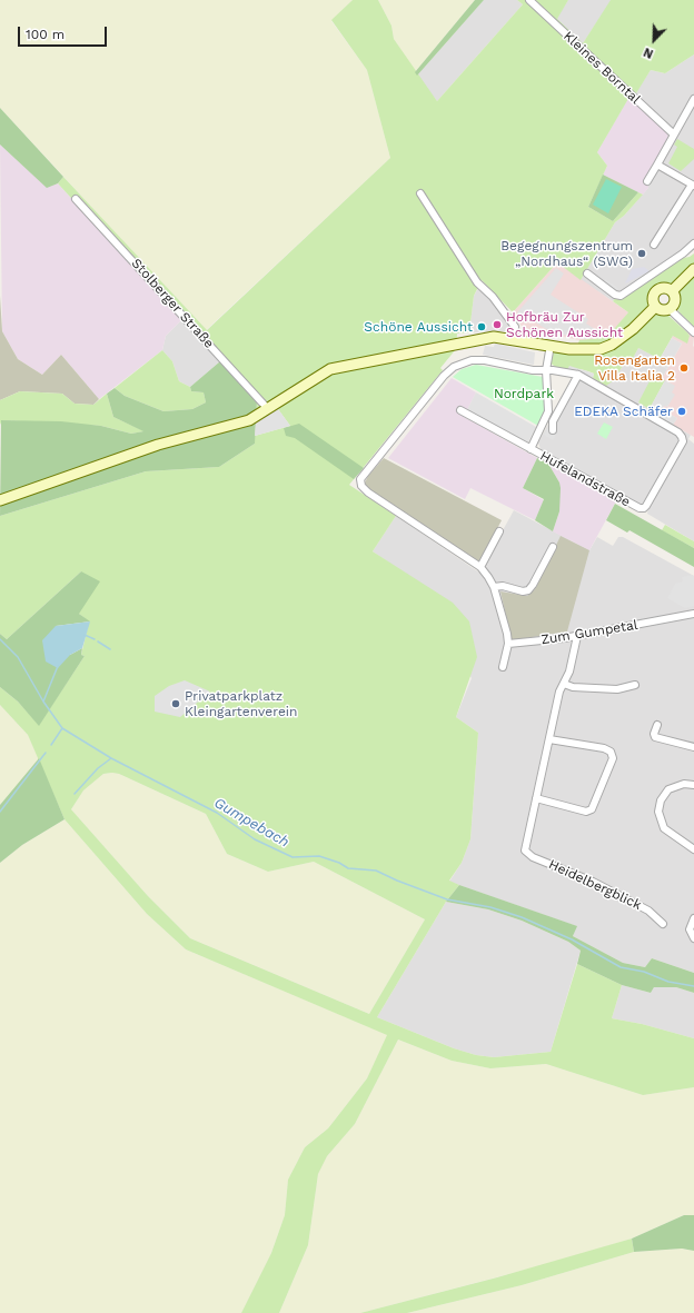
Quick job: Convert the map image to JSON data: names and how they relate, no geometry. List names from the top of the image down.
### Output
{
  "streets": {
    "street": [
      "Kleines Borntal",
      "Stolberger Straße",
      "Hufelandstraße",
      "Zum Gumpetal",
      "Heidelbergblick"
    ]
  },
  "crossings": [
    ["Zum Gumpetal", "Heidelbergblick"]
  ],
  "water": ["Gumpebach"],
  "parks": ["Nordpark"],
  "places": [
    "Begegnungszentrum „Nordhaus“ (SWG)",
    "Hofbräu Zur Schönen Aussicht",
    "Schöne Aussicht",
    "Rosengarten Villa Italia 2",
    "EDEKA Schäfer",
    "Privatparkplatz Kleingartenverein"
  ],
  "scale_bar": "100 m",
  "north": "bottom left"
}
